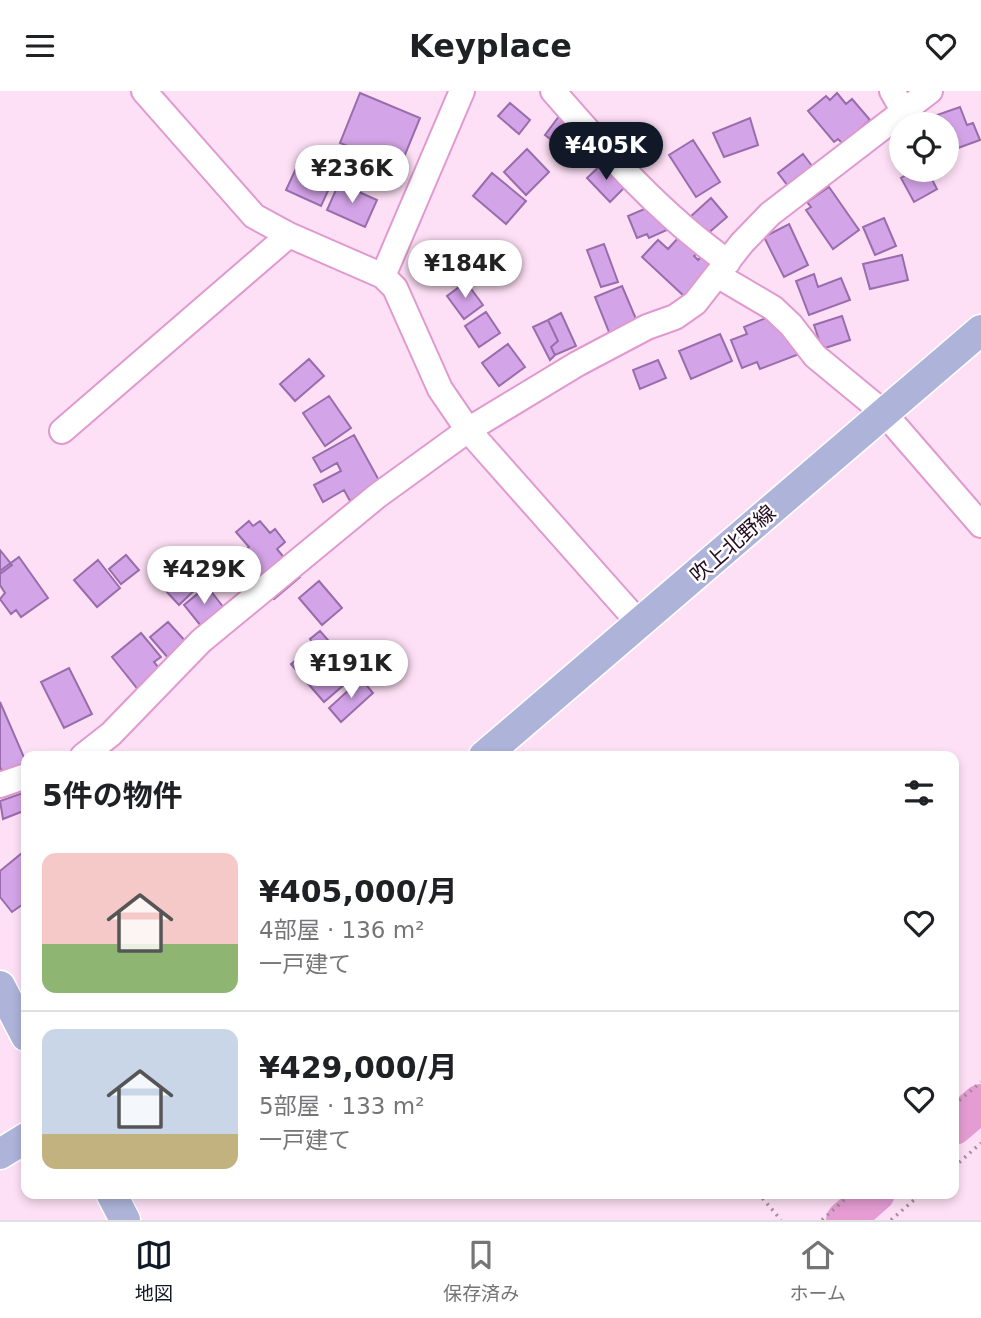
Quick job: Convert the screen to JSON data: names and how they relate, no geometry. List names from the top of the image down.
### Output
{
  "streets": {
    "main road": ["吹上北野線"]
  },
  "page": {
    "header": "Keyplace",
    "price": [
      "¥405K",
      "¥236K",
      "¥184K",
      "¥429K",
      "¥191K"
    ],
    "heading": "5件の物件",
    "list": [
      {
        "name": "¥405,000/月",
        "note": "4部屋 · 136 m² · 一戸建て"
      },
      {
        "name": "¥429,000/月",
        "note": "5部屋 · 133 m² · 一戸建て"
      }
    ],
    "tabs": ["地図", "保存済み", "ホーム"]
  }
}
